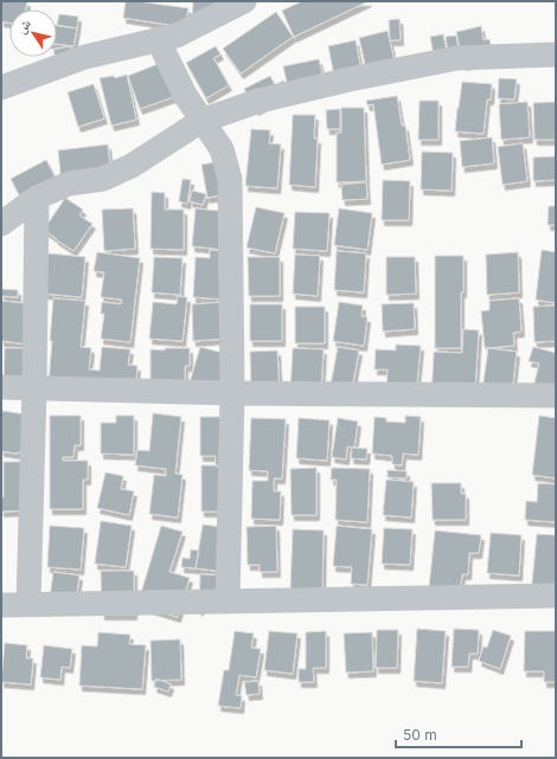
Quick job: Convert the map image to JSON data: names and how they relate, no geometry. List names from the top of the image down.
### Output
{
  "scale_bar": "50 m",
  "north": "top left"
}
